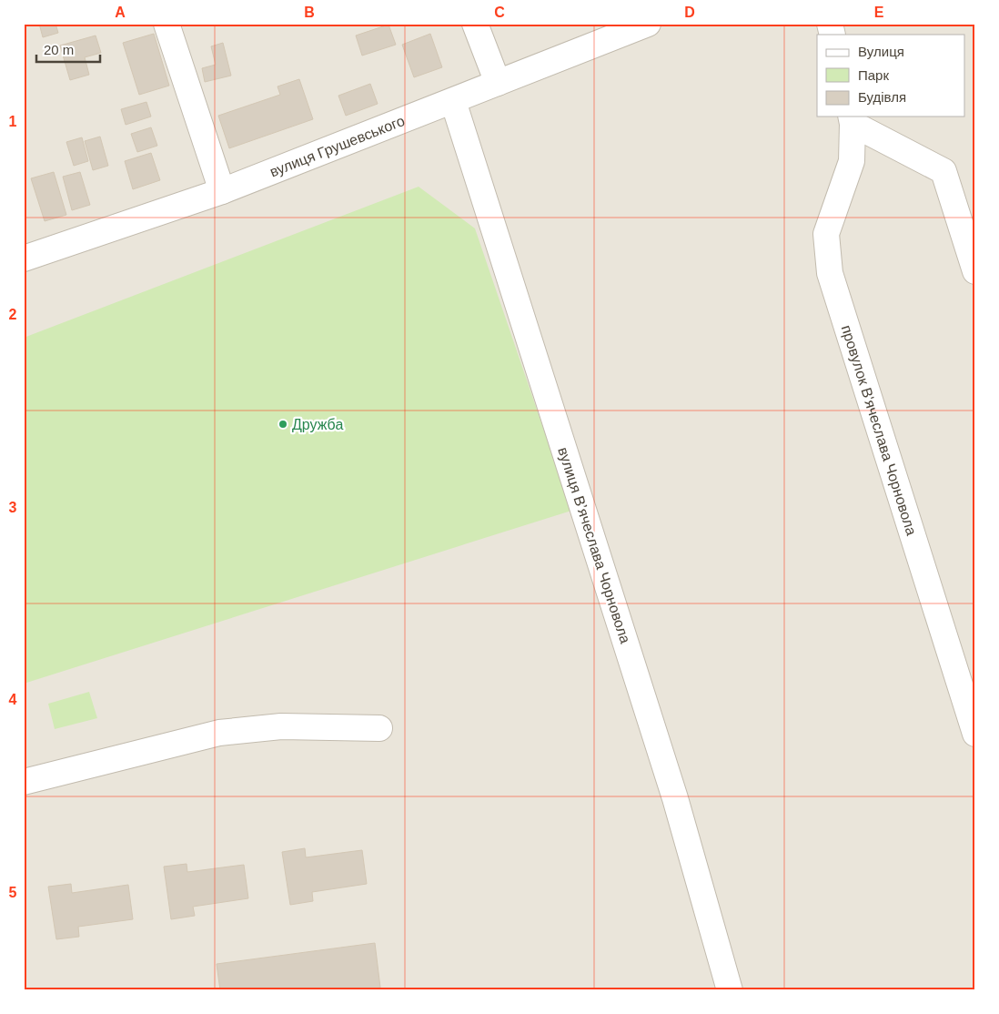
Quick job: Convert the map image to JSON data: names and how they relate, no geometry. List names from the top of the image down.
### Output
{
  "streets": {
    "street": ["вулиця Грушевського", "провулок В'ячеслава Чорновола", "вулиця Вʼячеслава Чорновола"]
  },
  "crossings": [
    ["вулиця Грушевського", "вулиця Вʼячеслава Чорновола"]
  ],
  "places": ["Дружба"],
  "legend": ["Вулиця", "Парк", "Будівля"],
  "scale_bar": "20 m",
  "grid": {
    "columns": [
      "A",
      "B",
      "C",
      "D",
      "E"
    ],
    "rows": [
      "1",
      "2",
      "3",
      "4",
      "5"
    ]
  }
}
